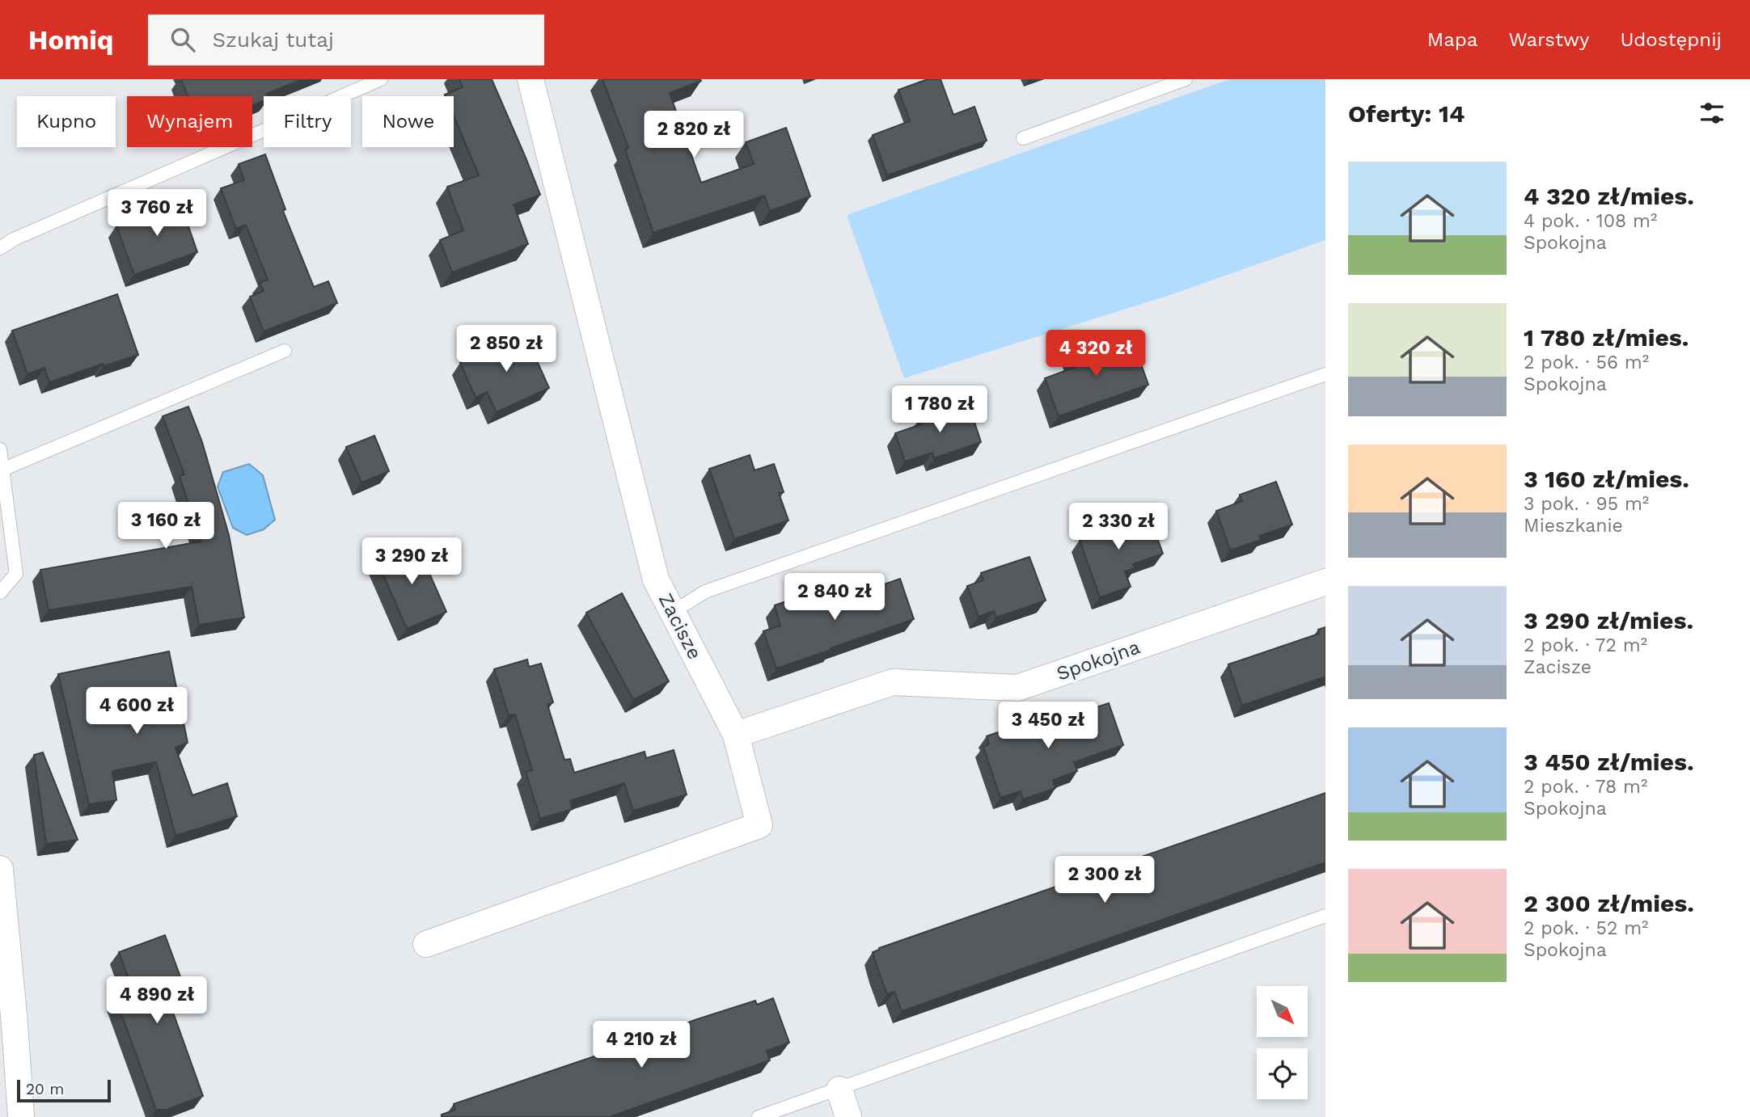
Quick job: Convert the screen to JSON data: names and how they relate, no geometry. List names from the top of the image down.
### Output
{
  "streets": {
    "street": ["Zacisze", "Spokojna"]
  },
  "crossings": [
    ["Zacisze", "Spokojna"]
  ],
  "scale_bar": "20 m",
  "north": "bottom right",
  "page": {
    "header": "Homiq",
    "search": "Szukaj tutaj",
    "nav": ["Mapa", "Warstwy", "Udostępnij"],
    "heading": "Oferty: 14",
    "chip": [
      "Kupno",
      "Wynajem",
      "Filtry",
      "Nowe"
    ],
    "price": [
      "2 820 zł",
      "3 760 zł",
      "2 850 zł",
      "4 320 zł",
      "1 780 zł",
      "3 160 zł",
      "2 330 zł",
      "3 290 zł",
      "2 840 zł",
      "4 600 zł",
      "3 450 zł",
      "2 300 zł",
      "4 890 zł",
      "4 210 zł"
    ],
    "list": [
      {
        "name": "4 320 zł/mies.",
        "note": "4 pok. · 108 m² · Spokojna"
      },
      {
        "name": "1 780 zł/mies.",
        "note": "2 pok. · 56 m² · Spokojna"
      },
      {
        "name": "3 160 zł/mies.",
        "note": "3 pok. · 95 m² · Mieszkanie"
      },
      {
        "name": "3 290 zł/mies.",
        "note": "2 pok. · 72 m² · Zacisze"
      },
      {
        "name": "3 450 zł/mies.",
        "note": "2 pok. · 78 m² · Spokojna"
      },
      {
        "name": "2 300 zł/mies.",
        "note": "2 pok. · 52 m² · Spokojna"
      }
    ],
    "scale": "20 m"
  }
}
